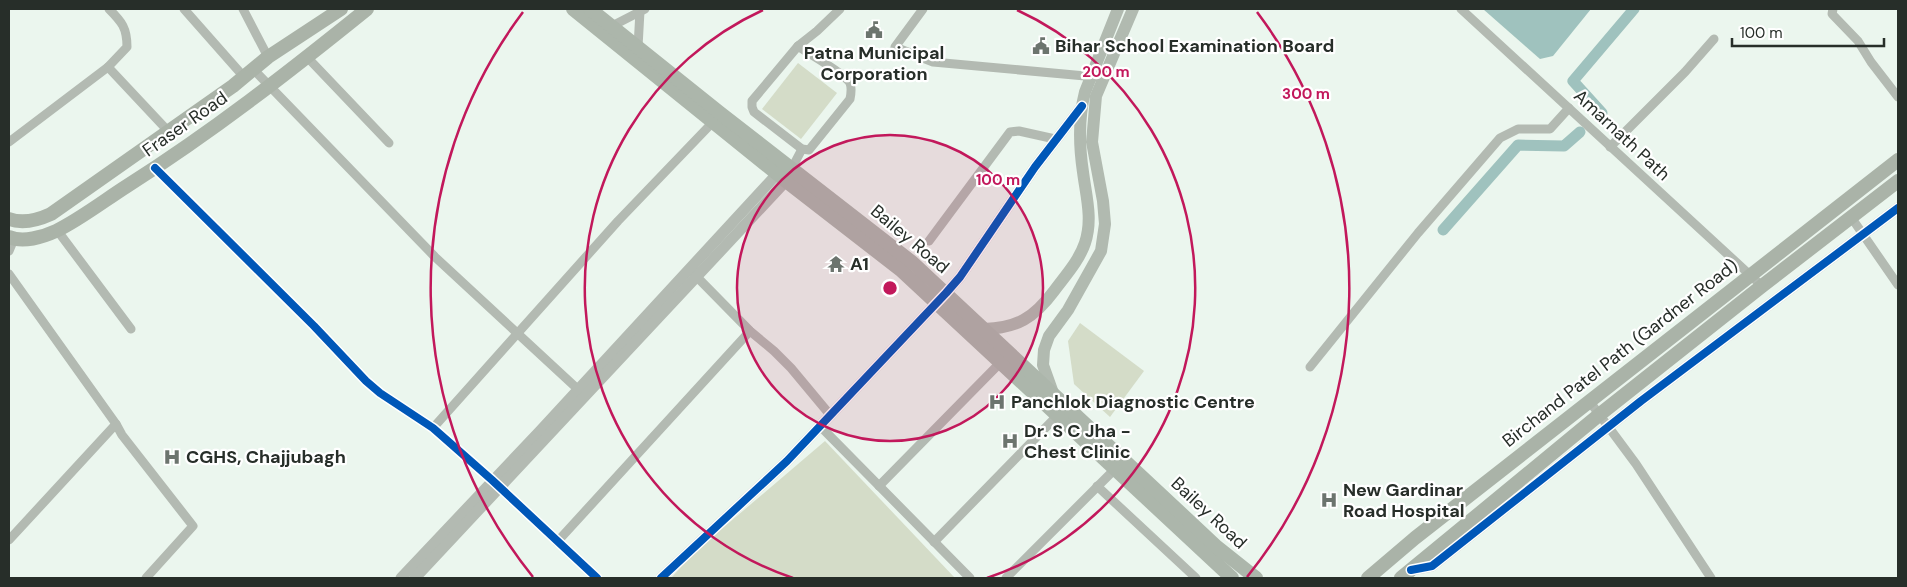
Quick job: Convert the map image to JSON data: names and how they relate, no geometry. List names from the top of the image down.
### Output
{
  "streets": {
    "highway": ["Bailey Road"],
    "main road": ["Fraser Road", "Birchand Patel Path (Gardner Road)"],
    "street": ["Amarnath Path"]
  },
  "crossings": [
    ["Amarnath Path", "Birchand Patel Path (Gardner Road)"]
  ],
  "places": {
    "public building": ["Patna Municipal Corporation", "Bihar School Examination Board"],
    "temple": ["A1"],
    "hospital": [
      "Panchlok Diagnostic Centre",
      "Dr. S C Jha - Chest Clinic",
      "CGHS, Chajjubagh",
      "New Gardinar Road Hospital"
    ]
  },
  "scale_bar": "100 m",
  "rings": ["200 m", "300 m", "100 m"]
}
